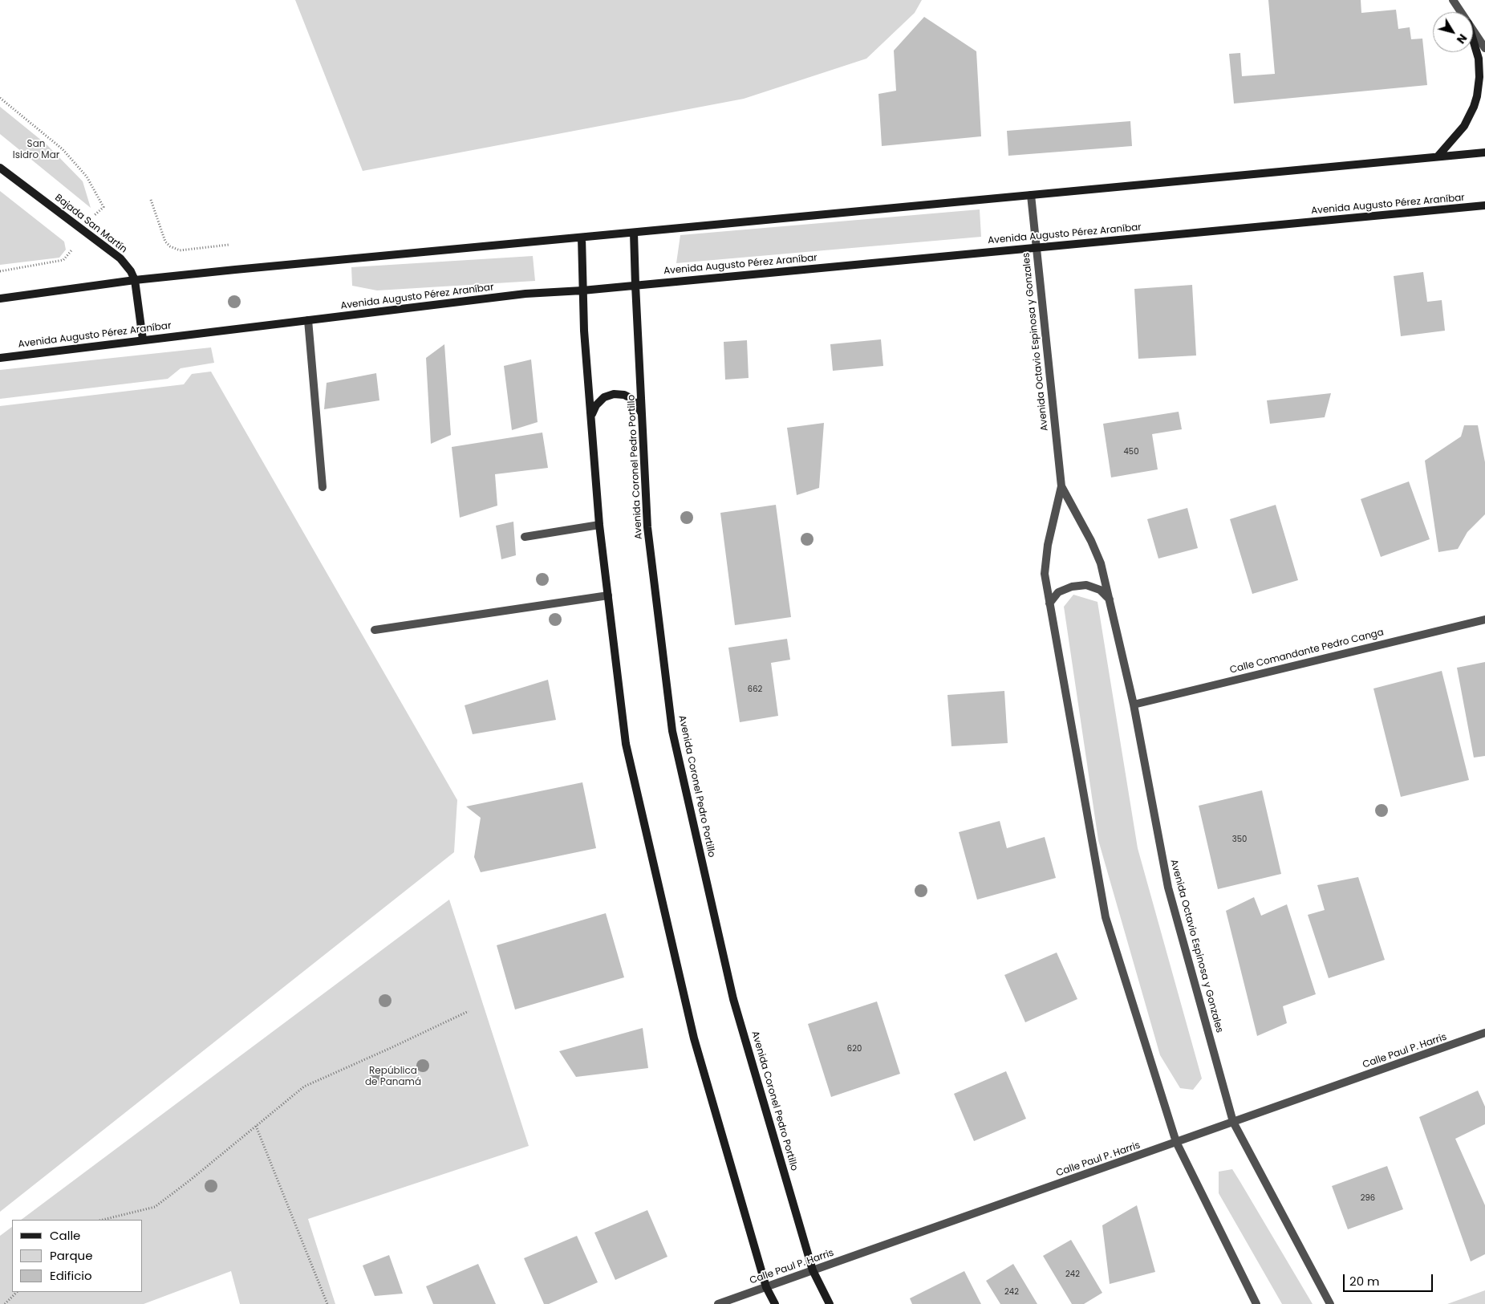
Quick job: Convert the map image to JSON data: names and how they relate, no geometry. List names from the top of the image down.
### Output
{
  "streets": {
    "main road": ["Avenida Augusto Pérez Araníbar", "Bajada San Martín", "Avenida Coronel Pedro Portillo"],
    "street": ["Avenida Octavio Espinosa y Gonzales", "Calle Comandante Pedro Canga", "Calle Paul P. Harris"]
  },
  "crossings": [
    ["Avenida Augusto Pérez Araníbar", "Bajada San Martín"],
    ["Avenida Augusto Pérez Araníbar", "Avenida Octavio Espinosa y Gonzales"],
    ["Avenida Augusto Pérez Araníbar", "Avenida Coronel Pedro Portillo"],
    ["Avenida Octavio Espinosa y Gonzales", "Calle Comandante Pedro Canga"],
    ["Avenida Octavio Espinosa y Gonzales", "Calle Paul P. Harris"],
    ["Avenida Coronel Pedro Portillo", "Calle Paul P. Harris"]
  ],
  "parks": ["San Isidro Mar", "República de Panamá"],
  "house_numbers": [
    "450",
    "662",
    "350",
    "620",
    "296",
    "242",
    "242"
  ],
  "legend": ["Calle", "Parque", "Edificio"],
  "scale_bar": "20 m",
  "north": "bottom right"
}
